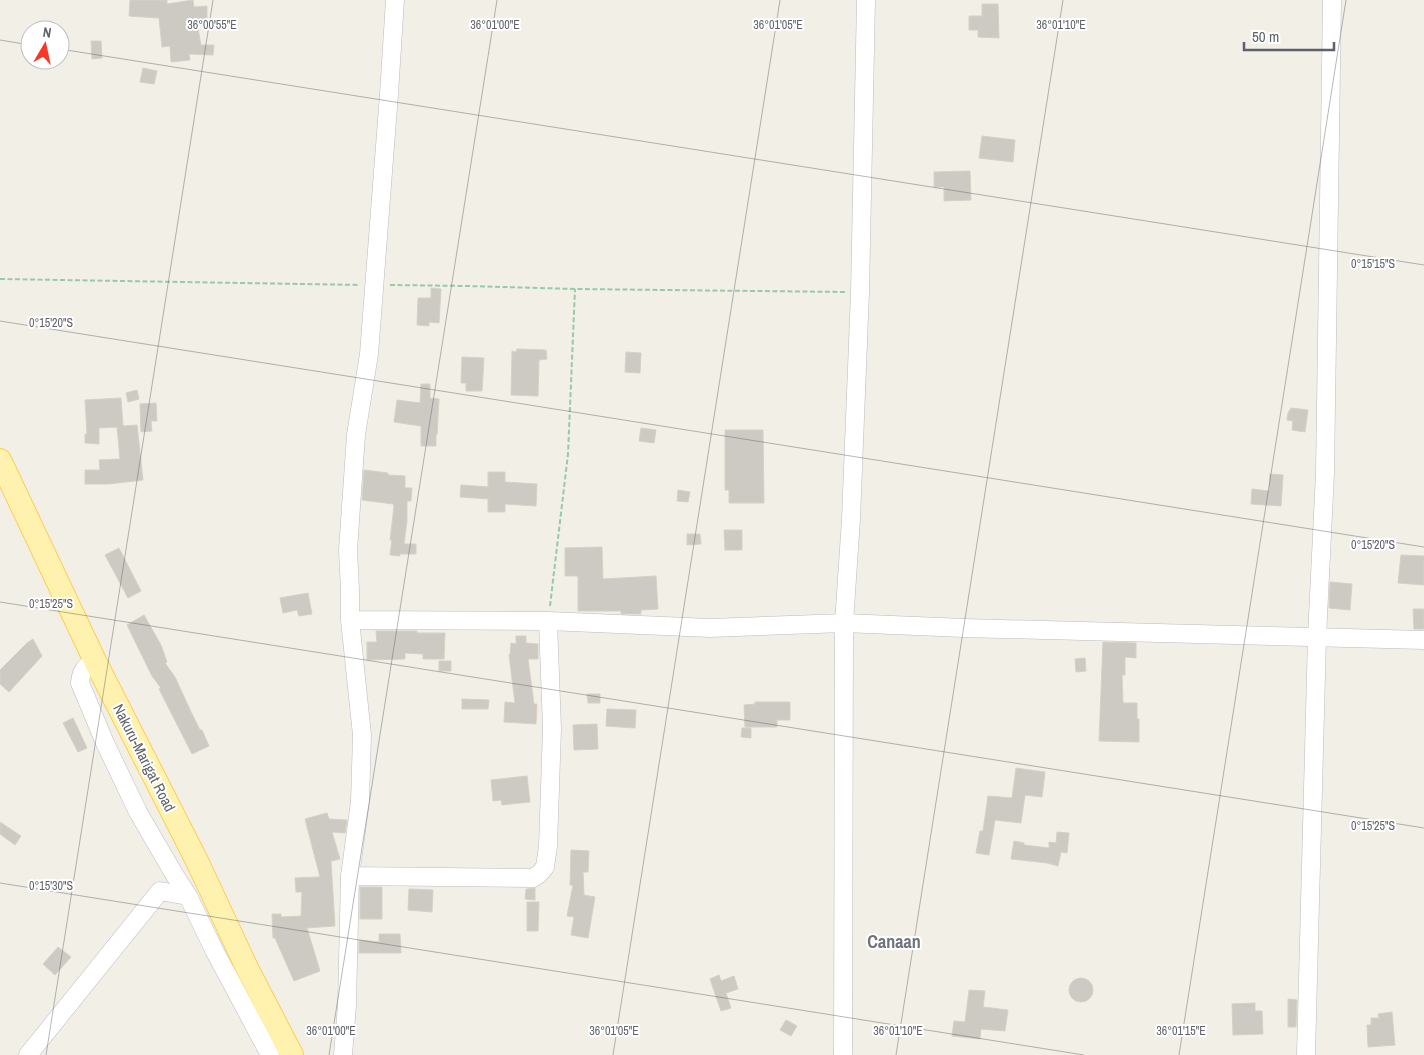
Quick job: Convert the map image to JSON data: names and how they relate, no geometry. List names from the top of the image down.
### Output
{
  "streets": {
    "main road": ["Nakuru-Marigat Road"]
  },
  "districts": ["Canaan"],
  "scale_bar": "50 m",
  "north": "top",
  "coordinates": [
    "36°00'55\"E",
    "36°01'00\"E",
    "36°01'05\"E",
    "36°01'10\"E",
    "0°15'15\"S",
    "0°15'20\"S",
    "0°15'25\"S",
    "0°15'30\"S",
    "36°01'15\"E"
  ]
}
